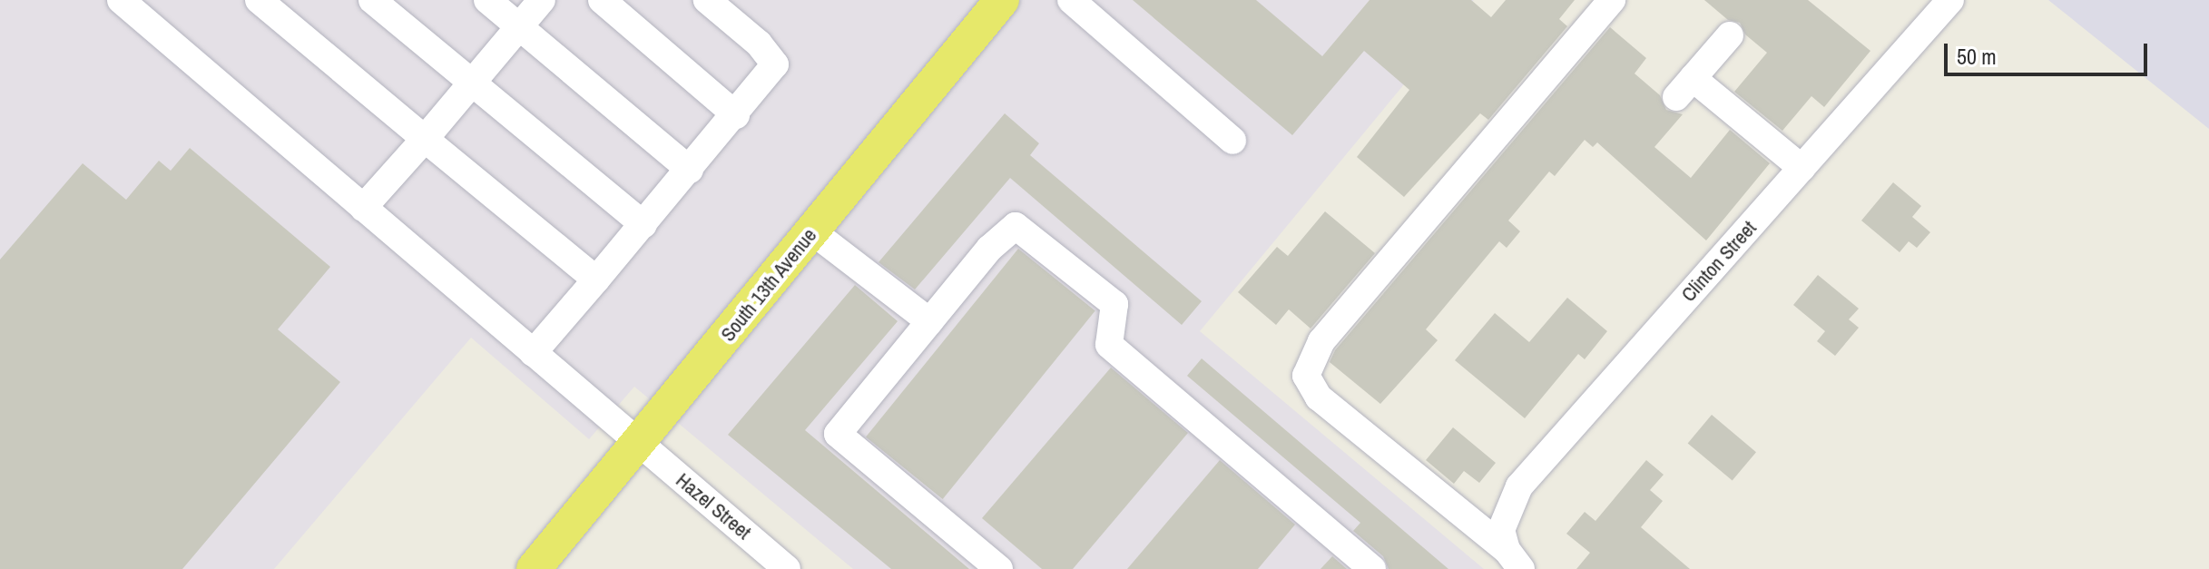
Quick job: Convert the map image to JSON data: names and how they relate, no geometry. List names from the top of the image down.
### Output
{
  "streets": {
    "main road": ["South 13th Avenue"],
    "street": ["Clinton Street", "Hazel Street"]
  },
  "crossings": [
    ["South 13th Avenue", "Hazel Street"]
  ],
  "scale_bar": "50 m"
}
